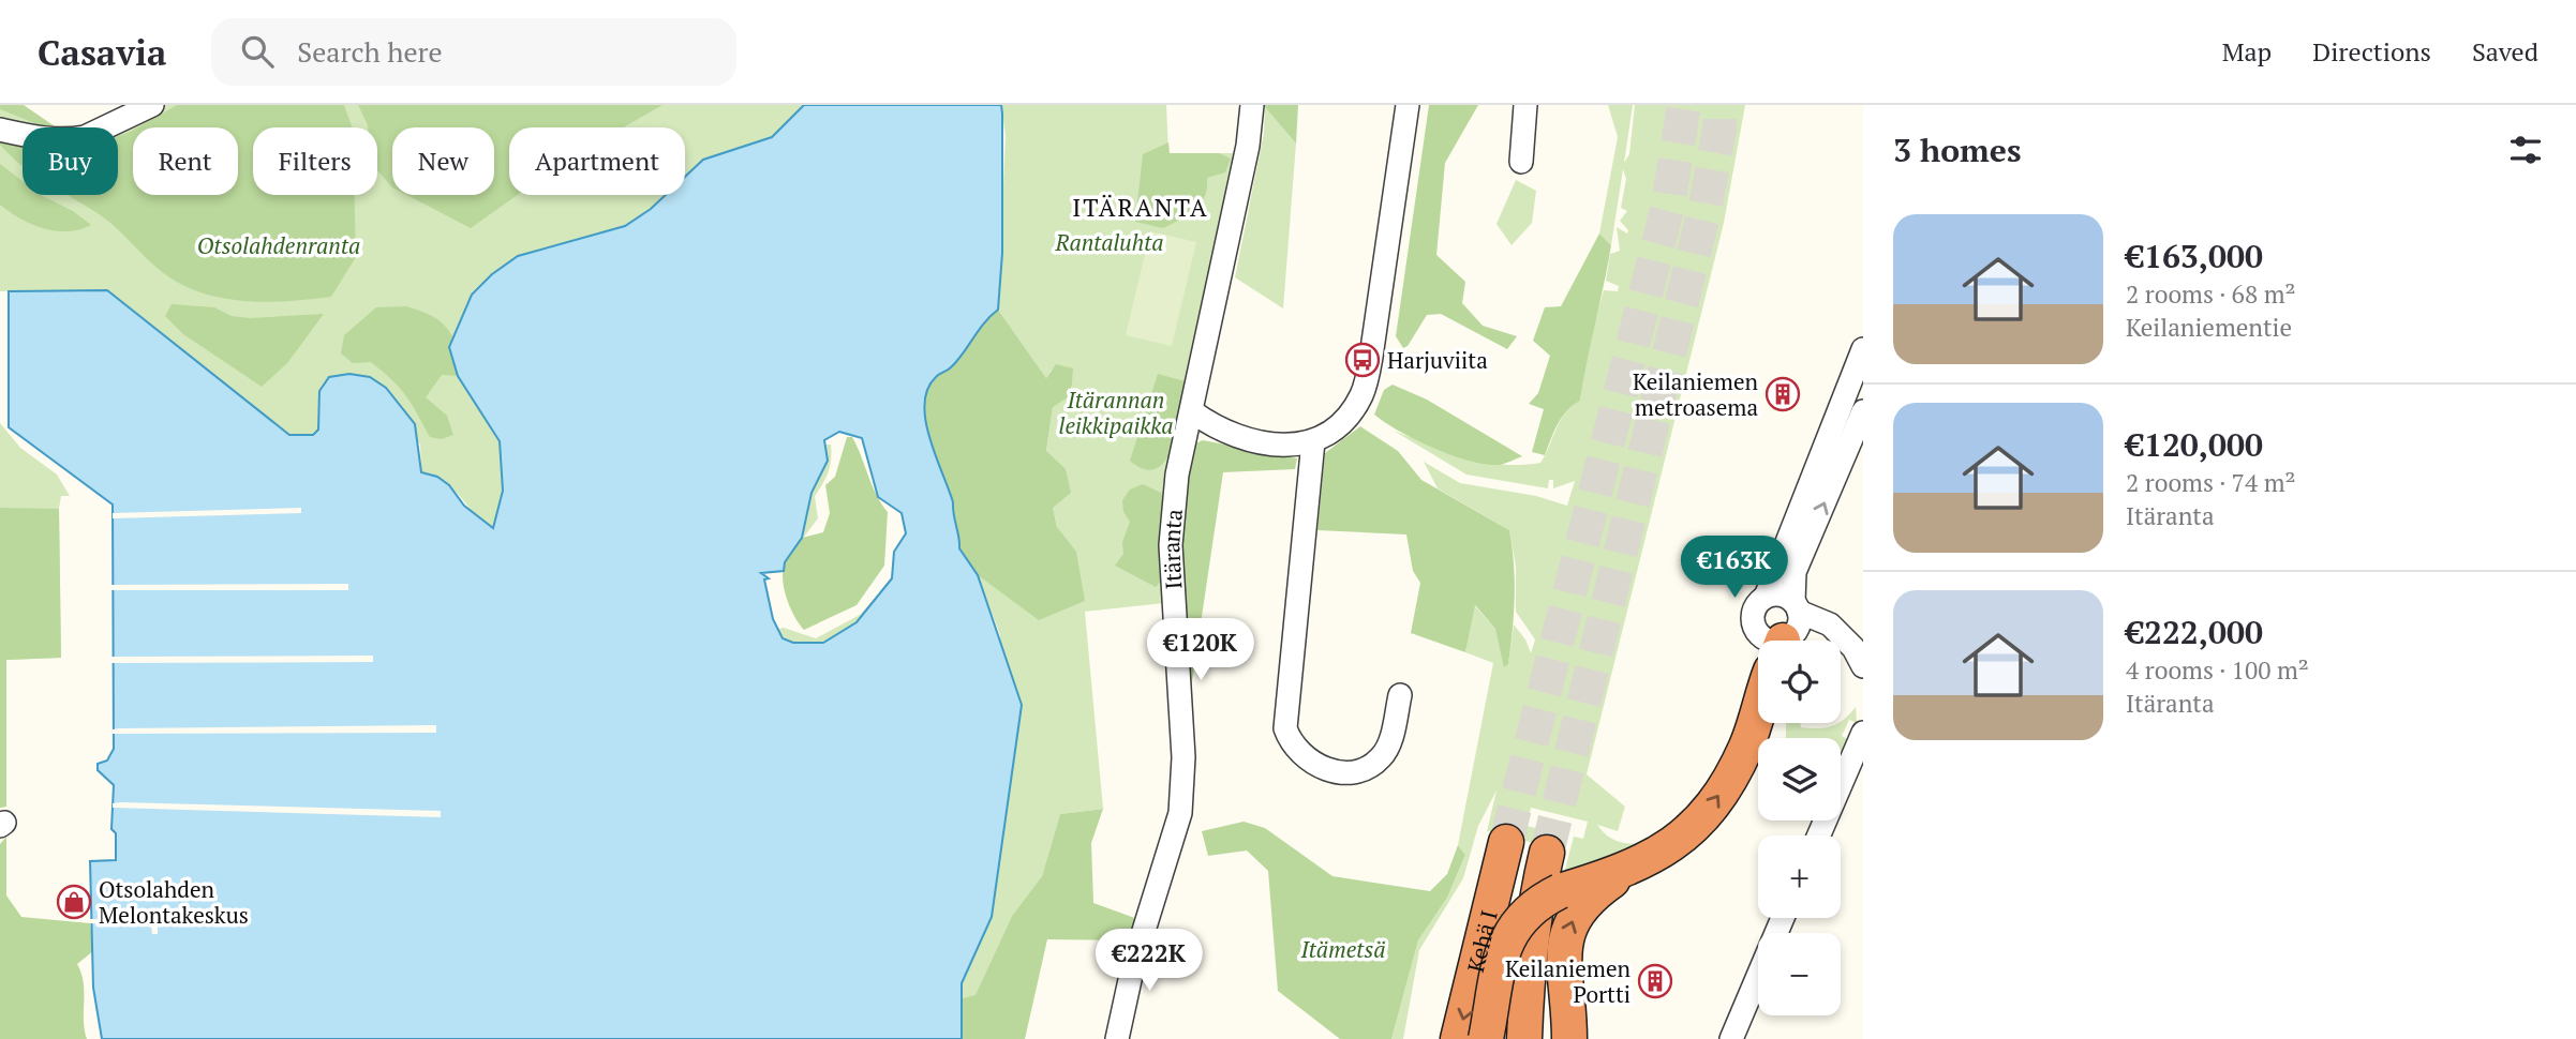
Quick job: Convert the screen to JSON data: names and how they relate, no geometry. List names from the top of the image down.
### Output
{
  "streets": {
    "highway": ["Kehä I"],
    "street": ["Itäranta"]
  },
  "districts": ["ITÄRANTA"],
  "parks": [
    "Rantaluhta",
    "Otsolahdenranta",
    "Itärannan leikkipaikka",
    "Itämetsä"
  ],
  "places": {
    "bus stop": ["Harjuviita"],
    "building": ["Keilaniemen metroasema", "Keilaniemen Portti"],
    "shop": ["Otsolahden Melontakeskus"]
  },
  "page": {
    "header": "Casavia",
    "search": "Search here",
    "nav": ["Map", "Directions", "Saved"],
    "heading": "3 homes",
    "chip": [
      "Buy",
      "Rent",
      "Filters",
      "New",
      "Apartment"
    ],
    "list": [
      {
        "name": "€163,000",
        "note": "2 rooms · 68 m² · Keilaniementie"
      },
      {
        "name": "€120,000",
        "note": "2 rooms · 74 m² · Itäranta"
      },
      {
        "name": "€222,000",
        "note": "4 rooms · 100 m² · Itäranta"
      }
    ],
    "price": ["€163K", "€120K", "€222K"],
    "map_buttons": ["+", "−"]
  }
}
